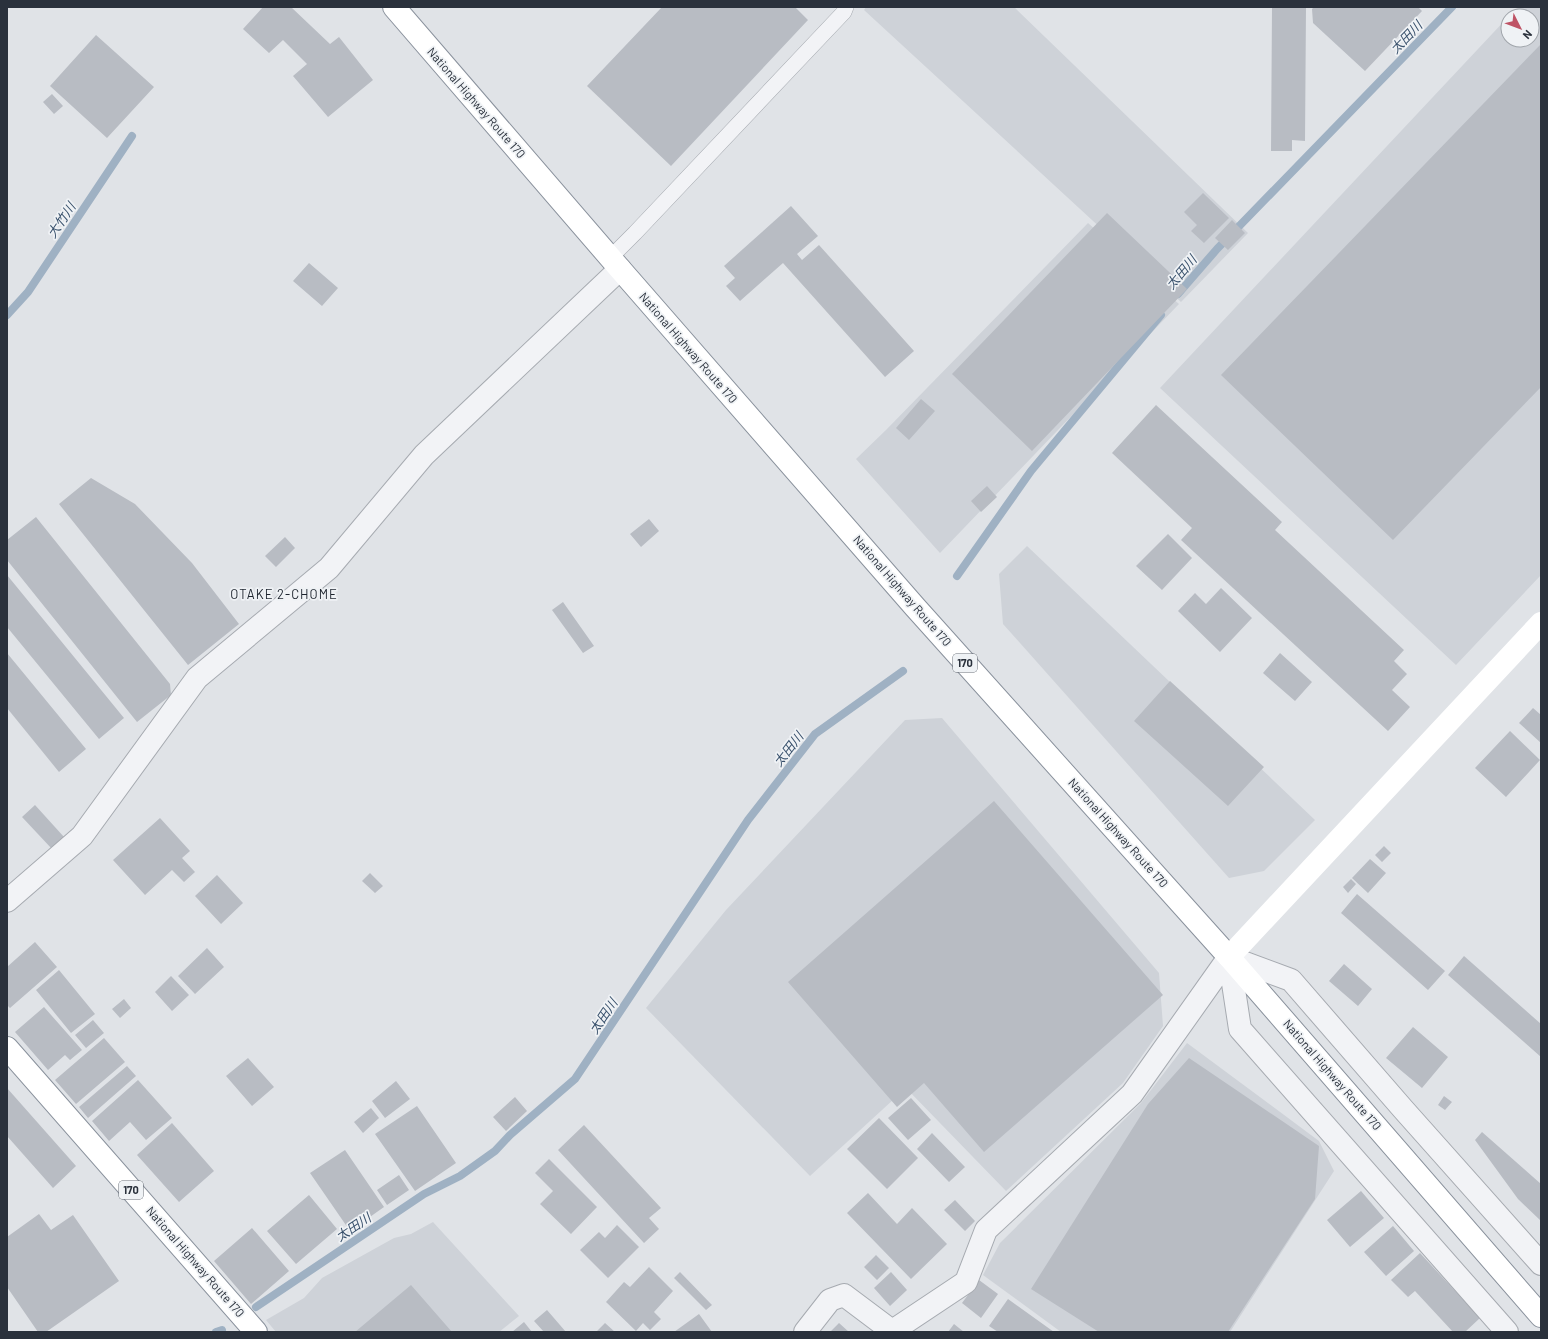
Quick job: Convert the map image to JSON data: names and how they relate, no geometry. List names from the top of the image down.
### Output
{
  "streets": {
    "main road": ["National Highway Route 170", "170"]
  },
  "districts": ["OTAKE 2-CHOME"],
  "water": ["太田川", "大竹川"],
  "north": "bottom right"
}
